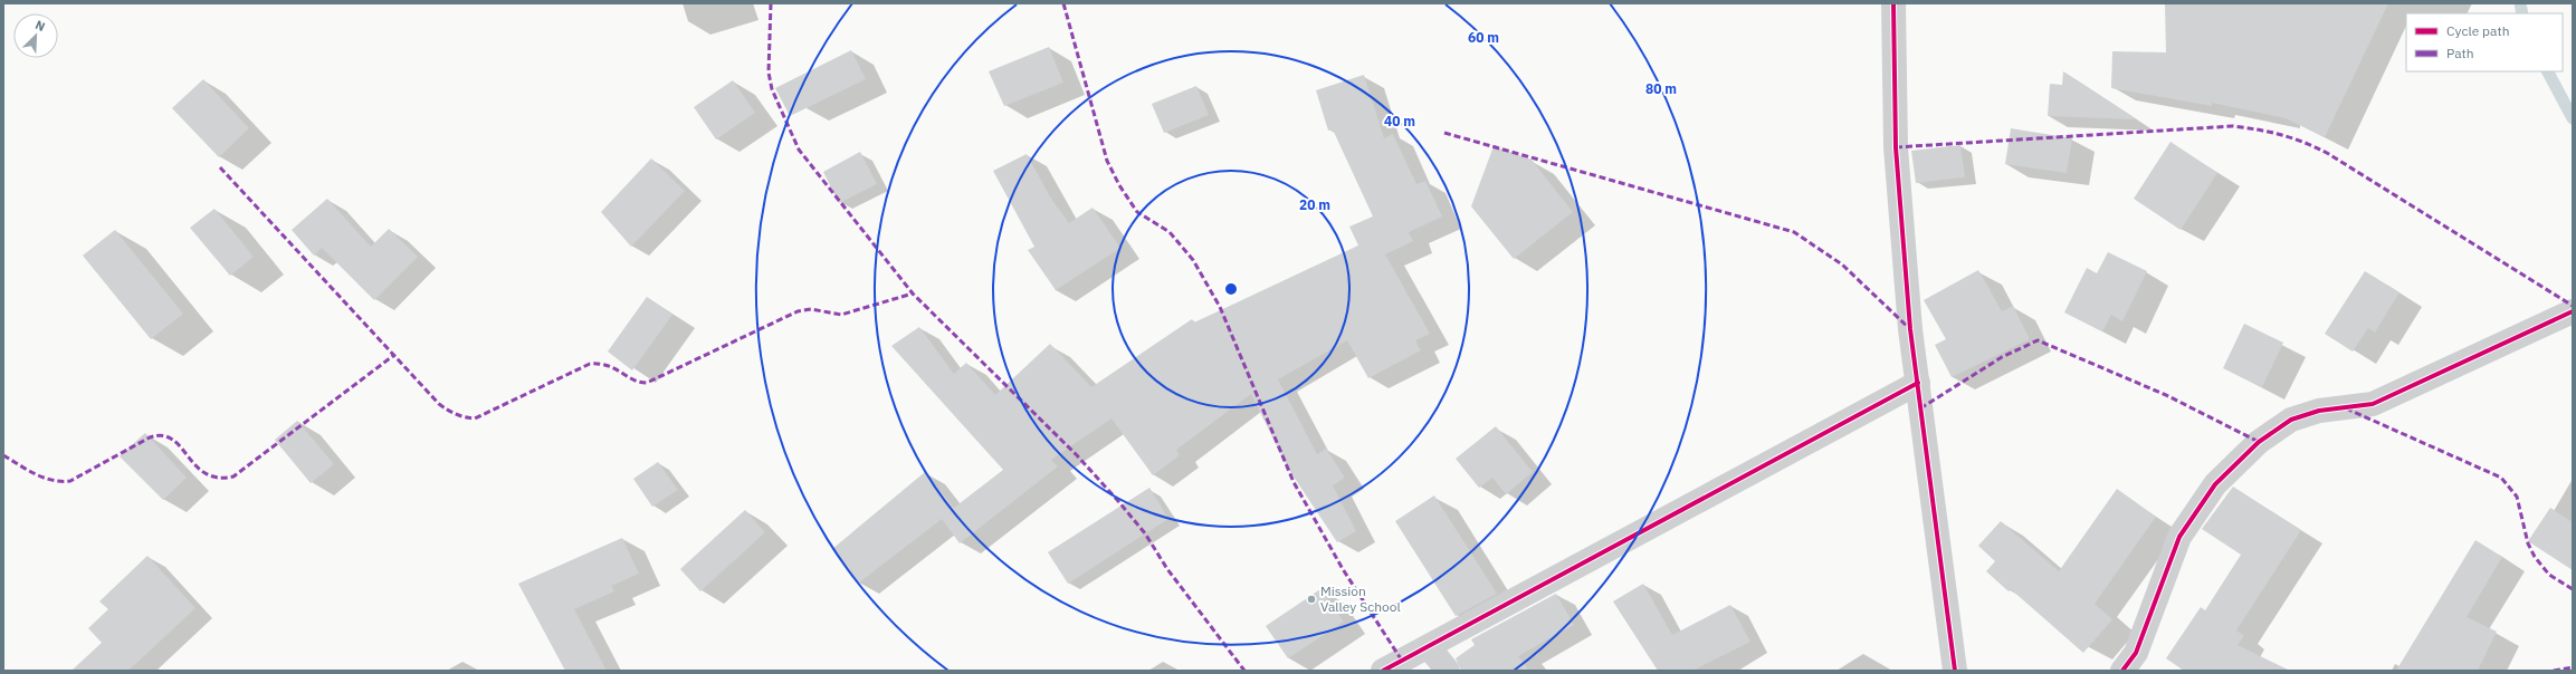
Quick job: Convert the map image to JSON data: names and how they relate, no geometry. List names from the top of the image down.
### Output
{
  "places": ["Mission Valley School"],
  "legend": ["Cycle path", "Path"],
  "north": "top right",
  "rings": [
    "60 m",
    "80 m",
    "40 m",
    "20 m"
  ]
}
